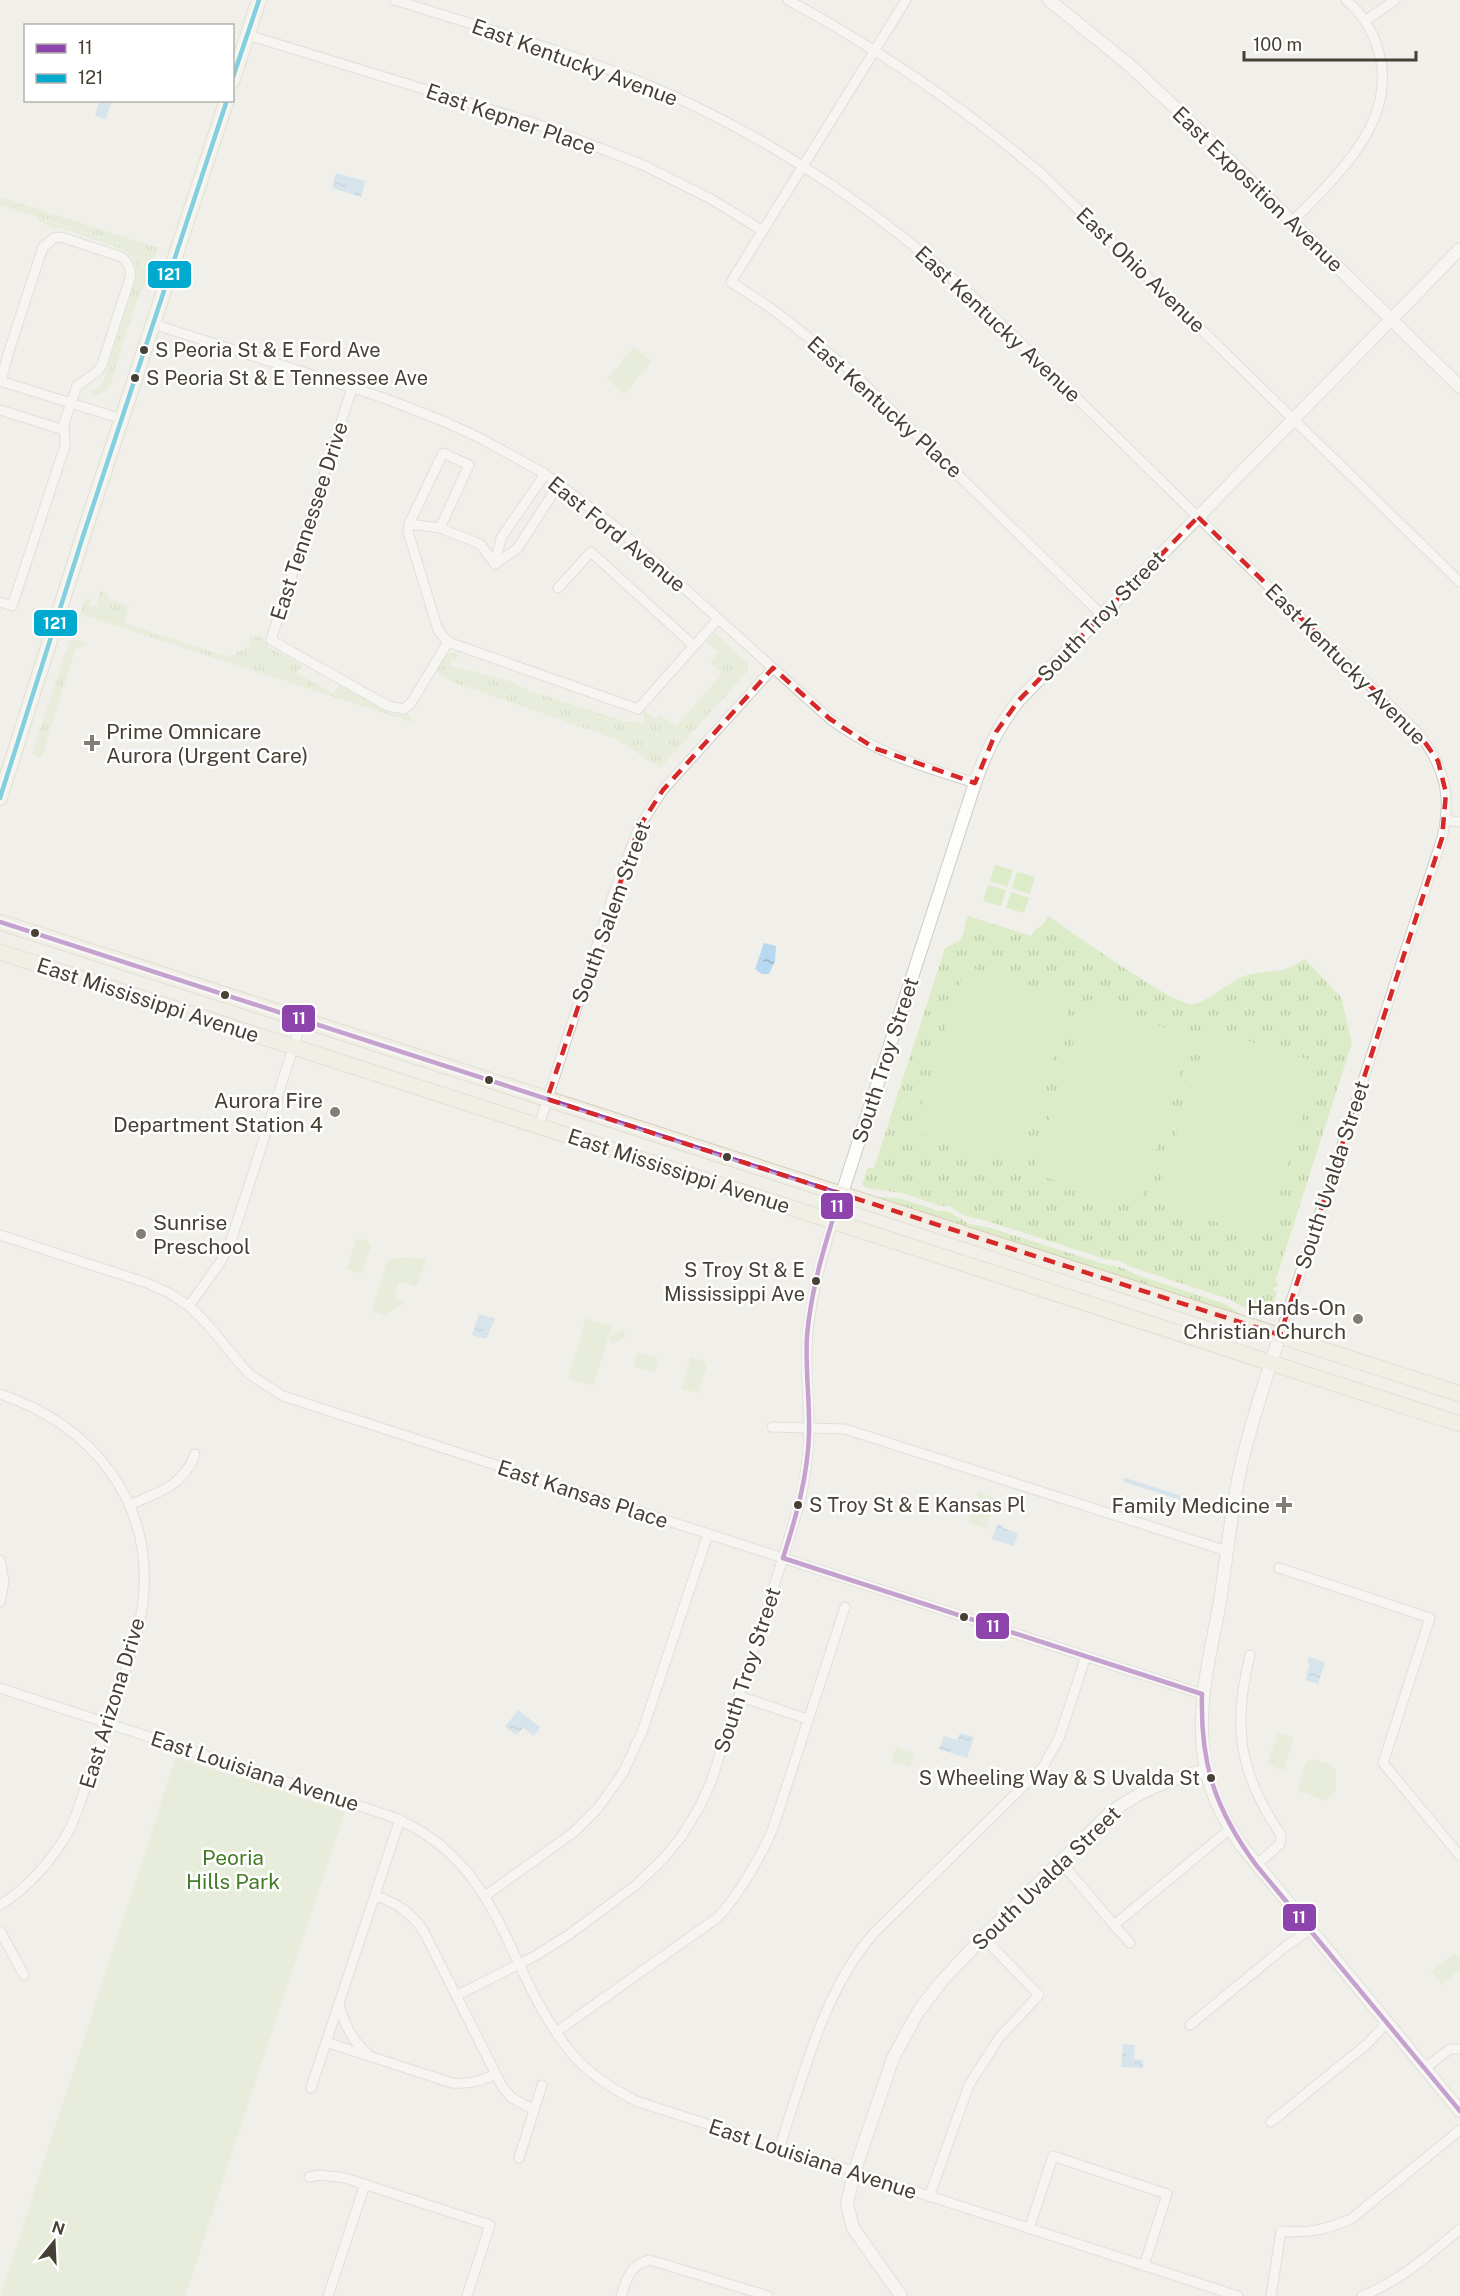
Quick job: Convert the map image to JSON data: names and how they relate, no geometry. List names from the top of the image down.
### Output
{
  "streets": {
    "main road": ["East Mississippi Avenue"],
    "street": [
      "East Kentucky Avenue",
      "East Kepner Place",
      "East Exposition Avenue",
      "East Ohio Avenue",
      "East Kentucky Place",
      "East Tennessee Drive",
      "East Ford Avenue",
      "South Troy Street",
      "South Salem Street",
      "South Uvalda Street",
      "East Kansas Place",
      "East Arizona Drive",
      "East Louisiana Avenue"
    ]
  },
  "crossings": [
    ["East Kentucky Avenue", "East Kentucky Place"],
    ["East Kentucky Avenue", "South Troy Street"],
    ["East Kentucky Avenue", "South Uvalda Street"],
    ["East Kepner Place", "East Kentucky Place"],
    ["East Exposition Avenue", "South Troy Street"],
    ["East Ohio Avenue", "East Kentucky Place"],
    ["East Ohio Avenue", "South Troy Street"],
    ["East Kentucky Place", "South Troy Street"],
    ["East Tennessee Drive", "East Ford Avenue"],
    ["East Ford Avenue", "South Troy Street"],
    ["East Ford Avenue", "South Salem Street"],
    ["South Troy Street", "East Mississippi Avenue"],
    ["South Troy Street", "East Kansas Place"],
    ["South Troy Street", "East Louisiana Avenue"],
    ["South Salem Street", "East Mississippi Avenue"],
    ["East Mississippi Avenue", "South Uvalda Street"],
    ["South Uvalda Street", "East Kansas Place"],
    ["South Uvalda Street", "East Louisiana Avenue"],
    ["East Arizona Drive", "East Louisiana Avenue"]
  ],
  "parks": ["Peoria Hills Park"],
  "places": {
    "other": [
      "S Peoria St & E Ford Ave",
      "S Peoria St & E Tennessee Ave",
      "Aurora Fire Department Station 4",
      "Sunrise Preschool",
      "S Troy St & E Mississippi Ave",
      "Hands-On Christian Church",
      "S Troy St & E Kansas Pl",
      "S Wheeling Way & S Uvalda St"
    ],
    "health": ["Prime Omnicare Aurora (Urgent Care)", "Family Medicine"]
  },
  "lines": ["transit line 121", "transit line 11"],
  "legend": ["11", "121"],
  "scale_bar": "100 m",
  "north": "top"
}
